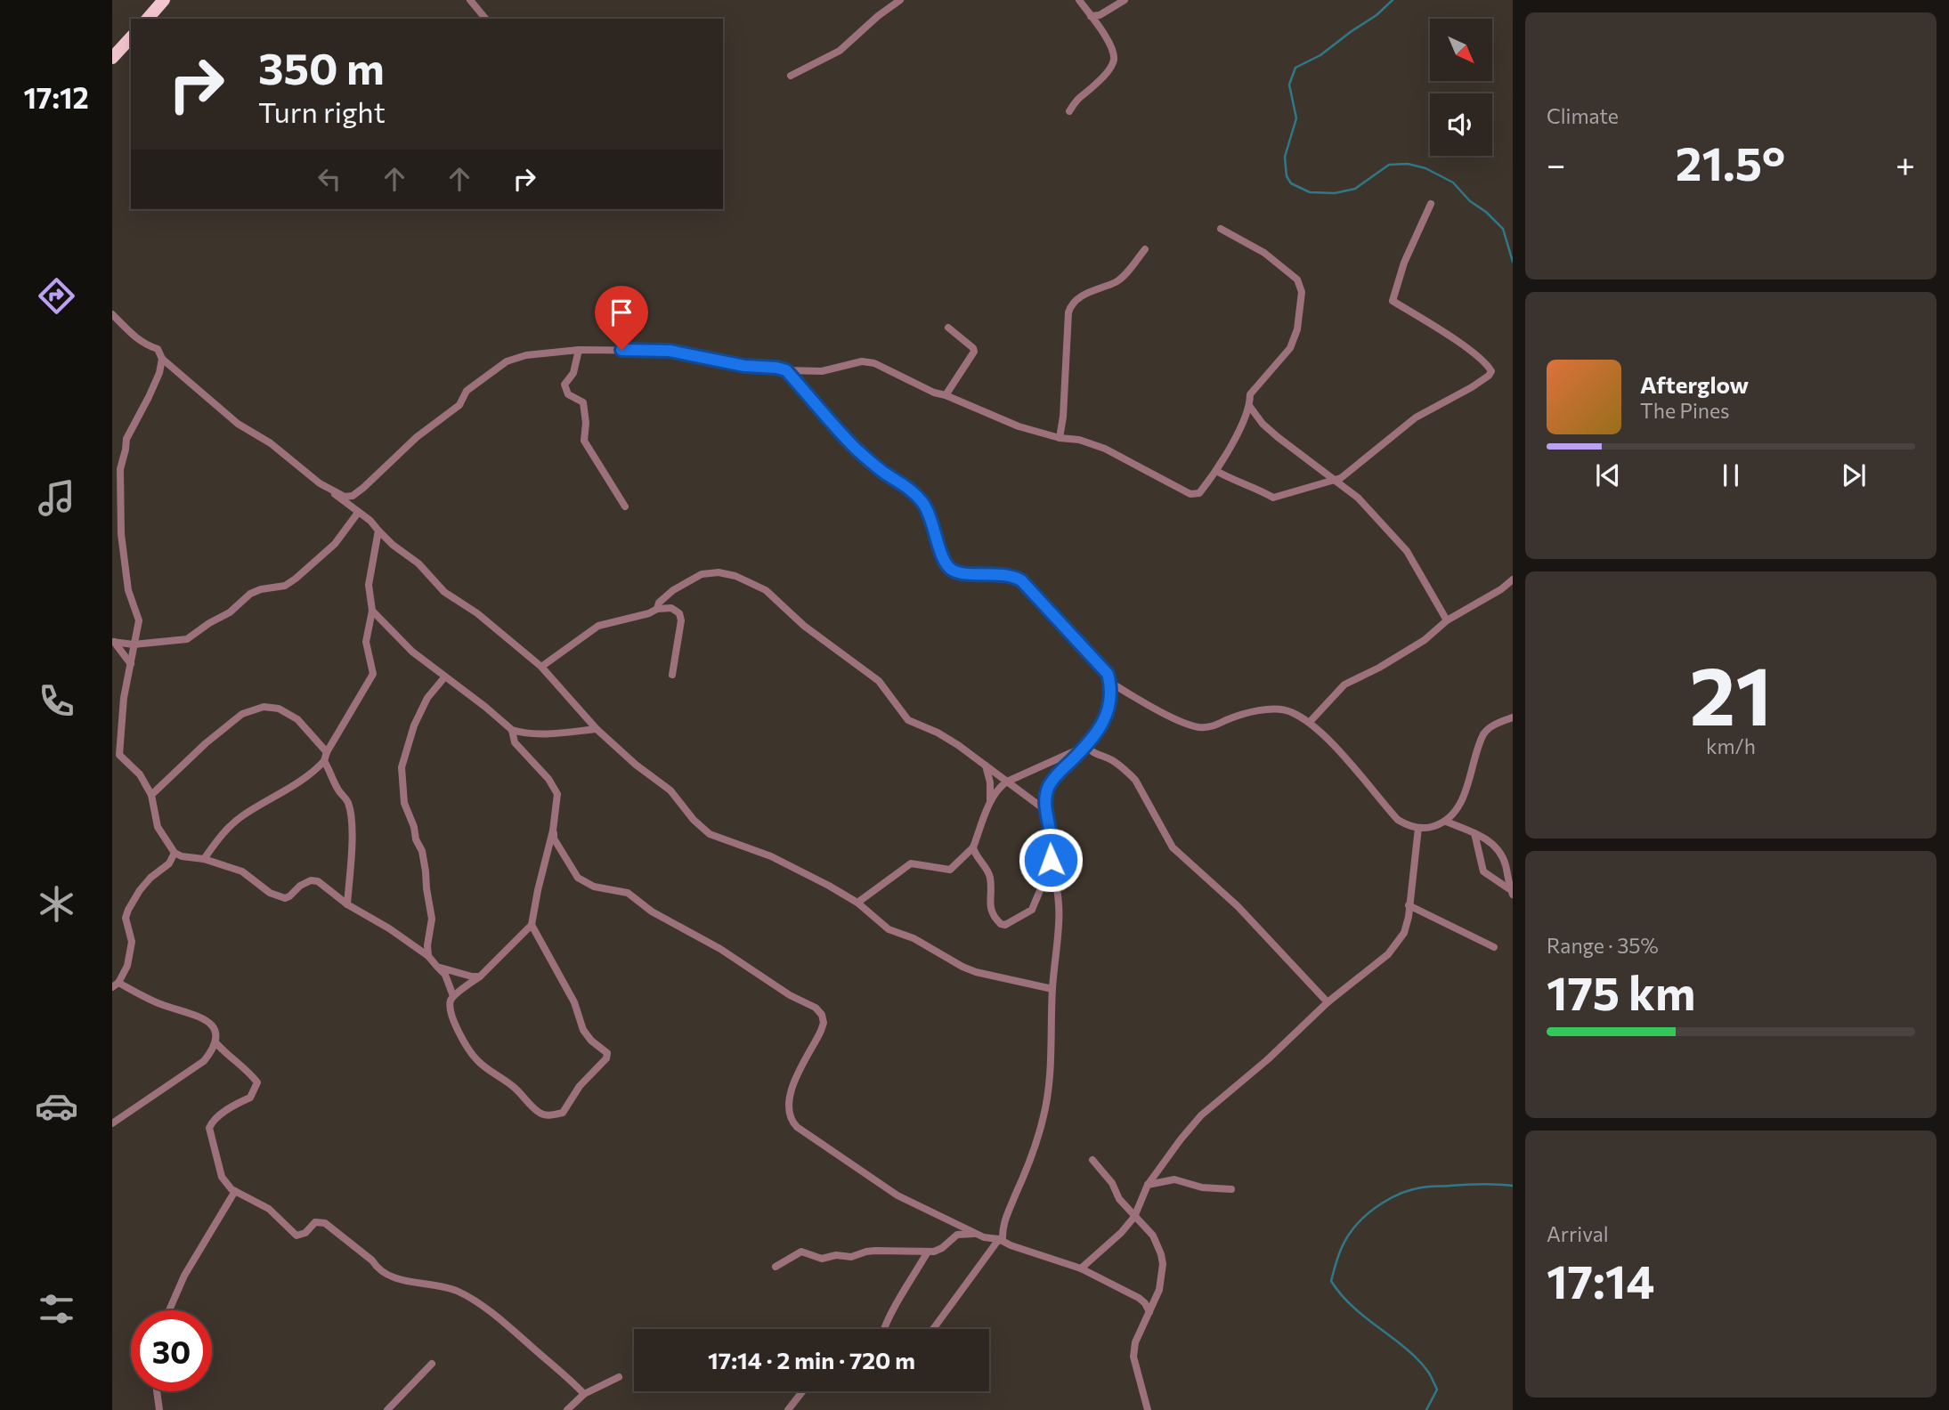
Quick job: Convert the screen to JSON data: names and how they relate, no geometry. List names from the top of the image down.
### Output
{
  "north": "bottom right",
  "page": {
    "tabs": "17:12",
    "tile": [
      "Climate",
      ["21", "km/h"],
      ["Range · 35%", "175 km"],
      ["Arrival", "17:14"]
    ],
    "turn": ["350 m", "Turn right"],
    "heat": ["−", "21.5°", "+"],
    "song": ["Afterglow", "The Pines"],
    "limit": "30",
    "trip": "17:14 · 2 min · 720 m"
  }
}
